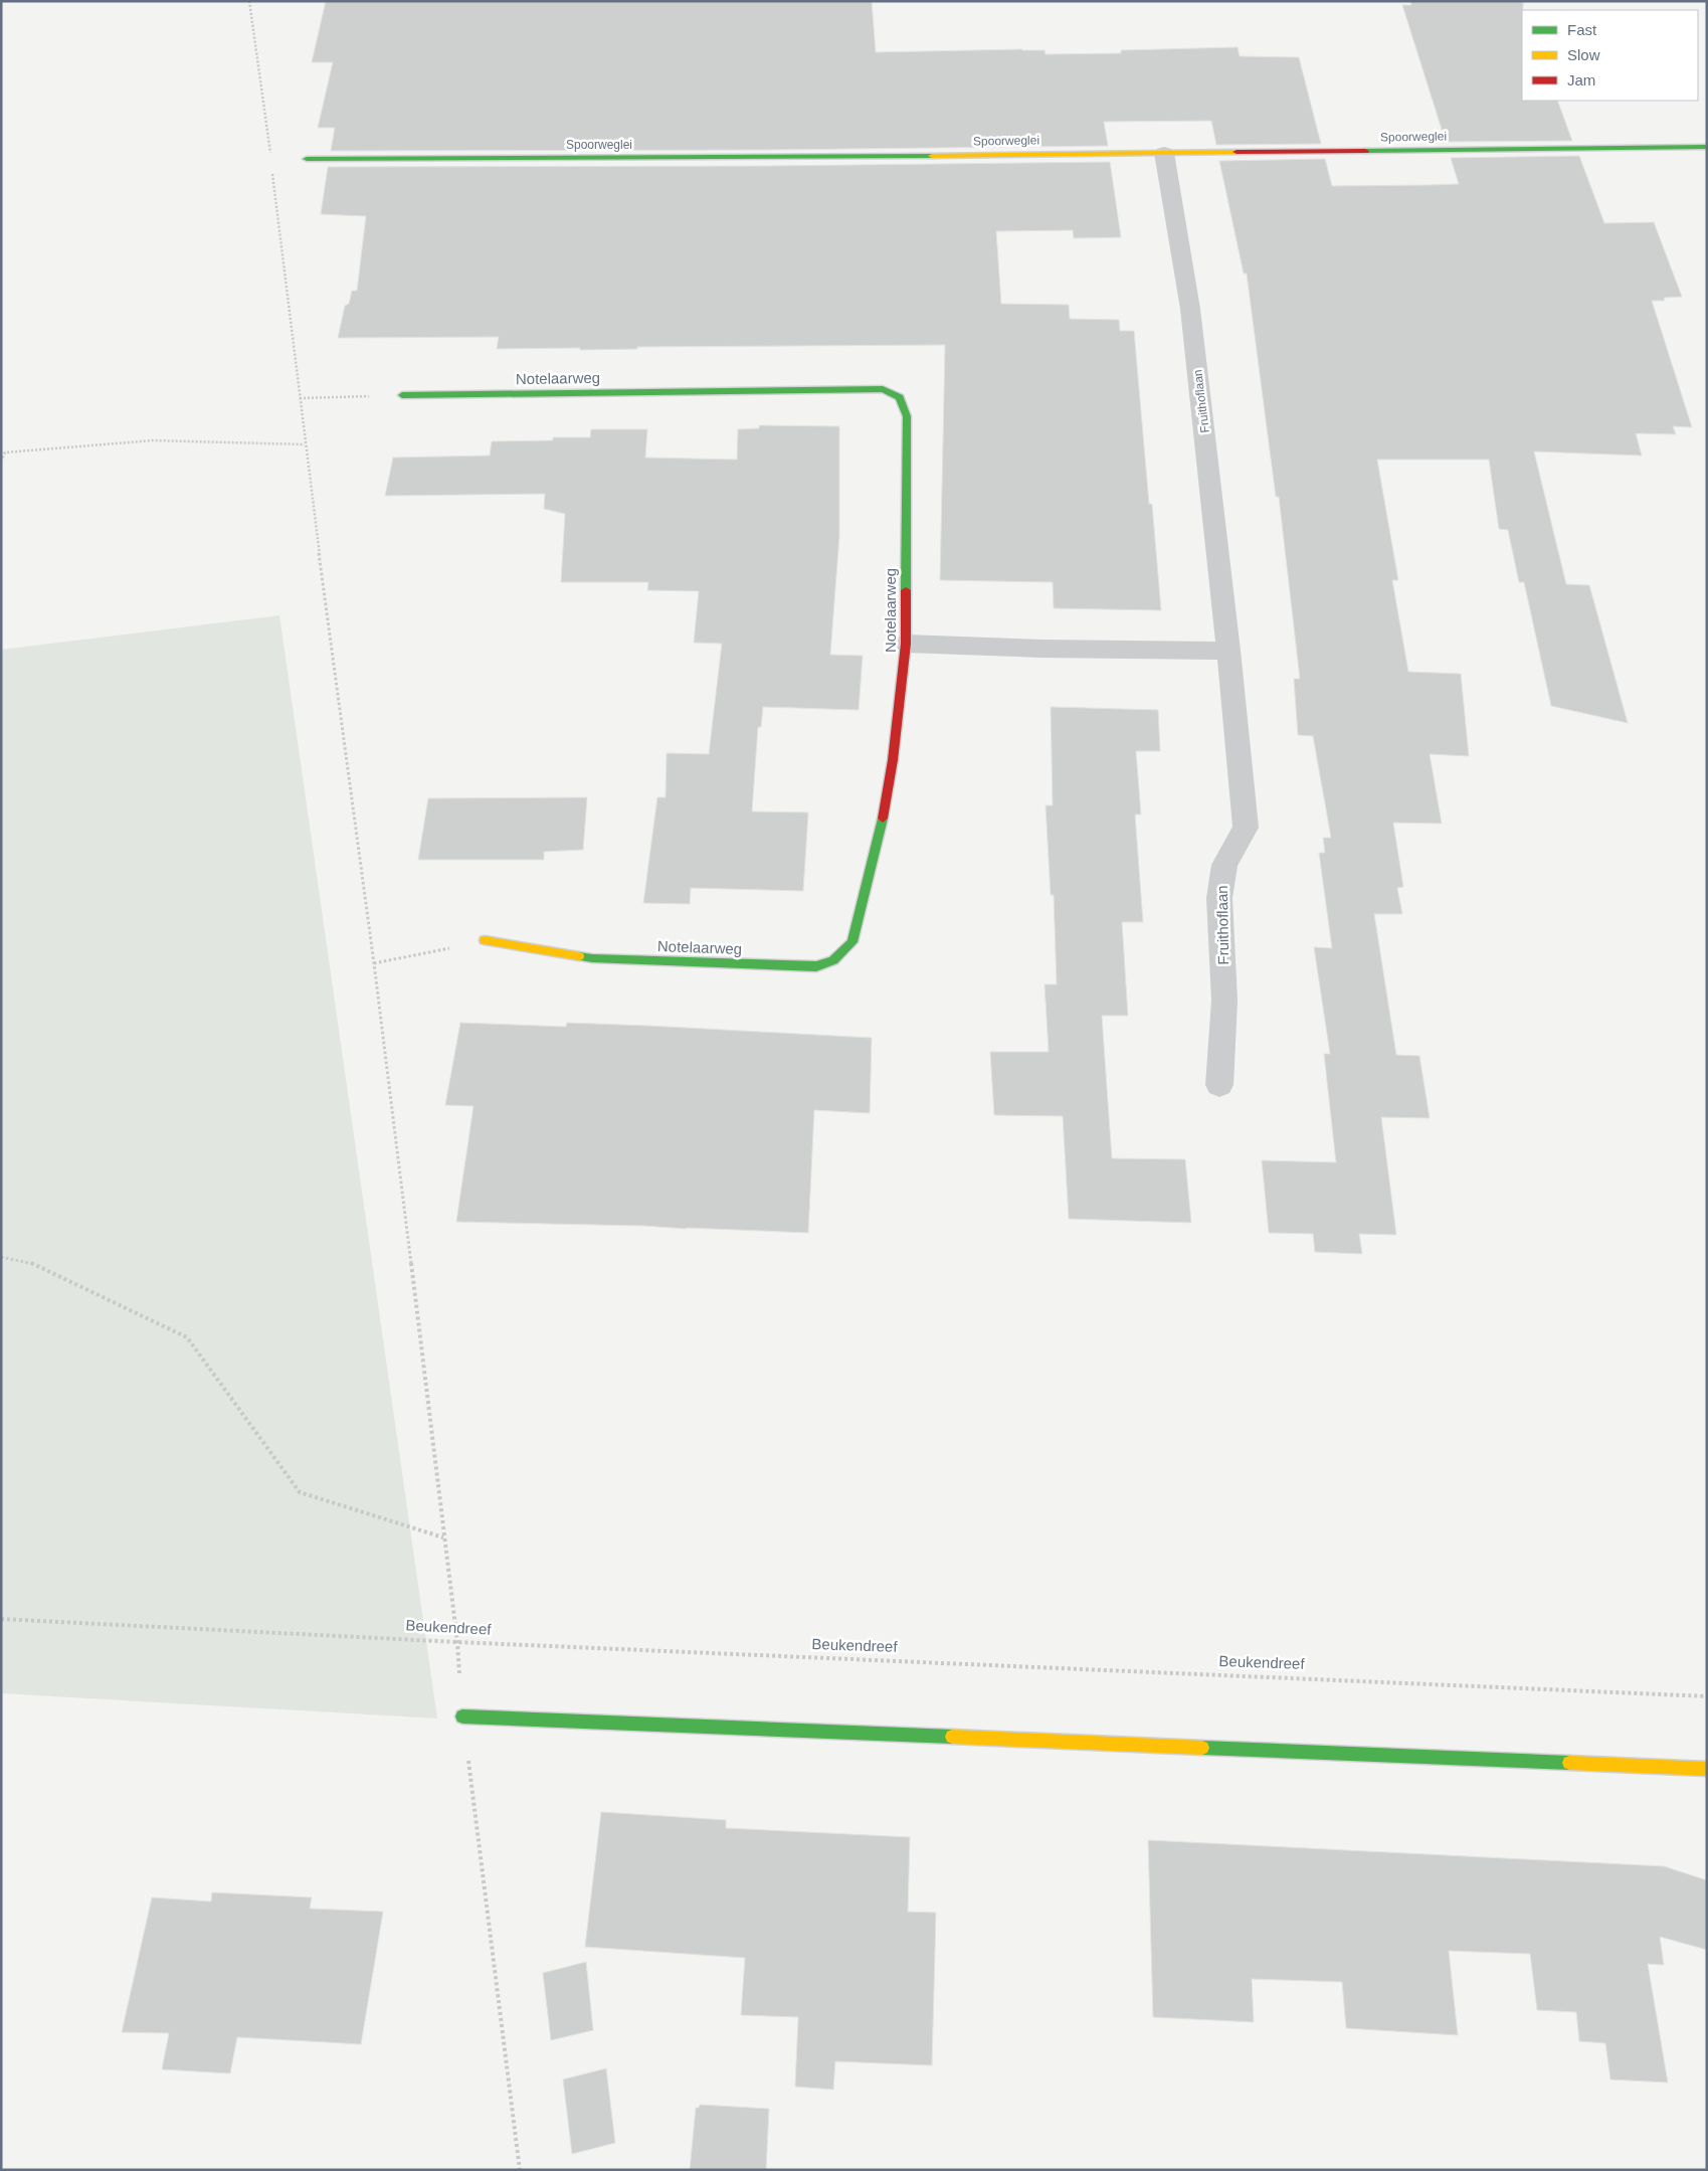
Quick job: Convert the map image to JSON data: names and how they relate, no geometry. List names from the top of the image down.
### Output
{
  "streets": {
    "street": ["Spoorweglei", "Notelaarweg", "Fruithoflaan"],
    "path": ["Beukendreef"]
  },
  "crossings": [
    ["Spoorweglei", "Fruithoflaan"]
  ],
  "legend": ["Fast", "Slow", "Jam"]
}
